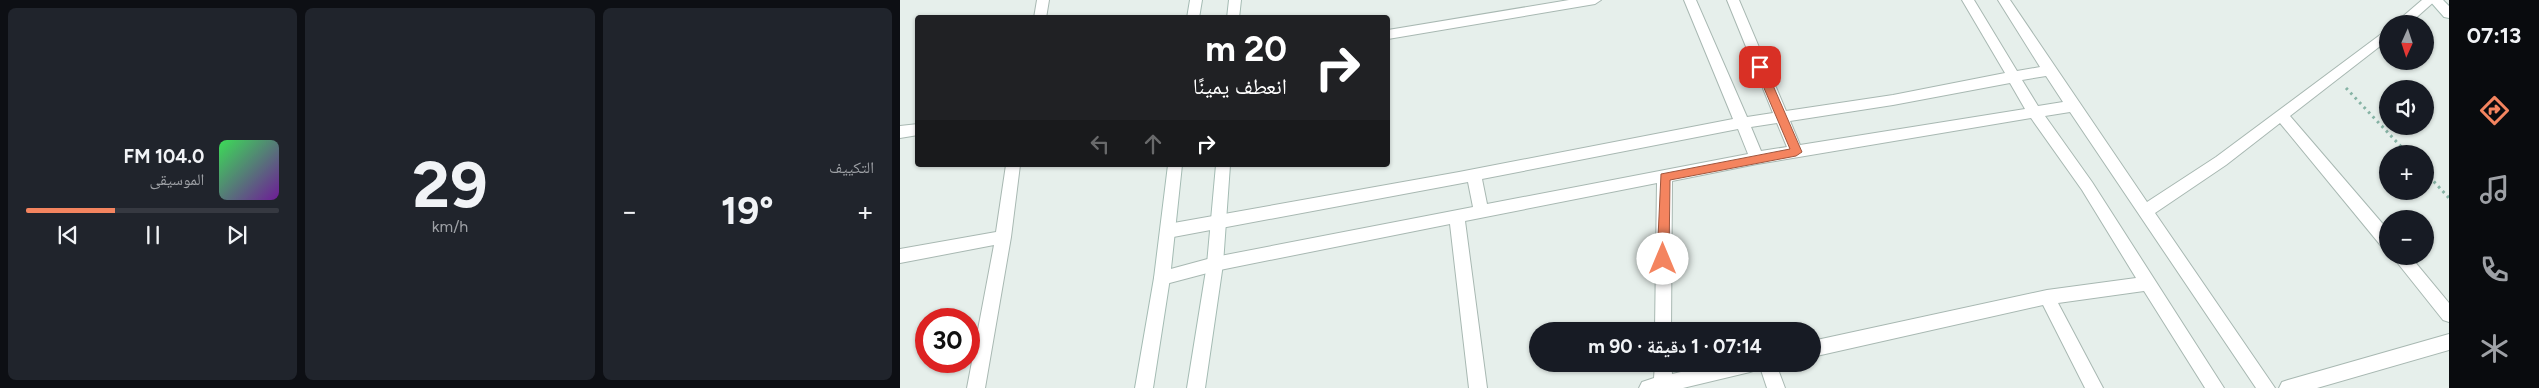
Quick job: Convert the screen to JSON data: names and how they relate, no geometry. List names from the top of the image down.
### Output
{
  "north": "bottom",
  "page": {
    "tabs": "07:13",
    "tile": [
      "التكييف",
      ["29", "km/h"]
    ],
    "map_buttons": ["+", "−"],
    "turn": ["20 m", "انعطف يمينًا"],
    "song": ["104.0 FM", "الموسيقى"],
    "heat": ["−", "19°", "+"],
    "limit": "30",
    "trip": "07:14 · 1 دقيقة · 90 m"
  }
}
